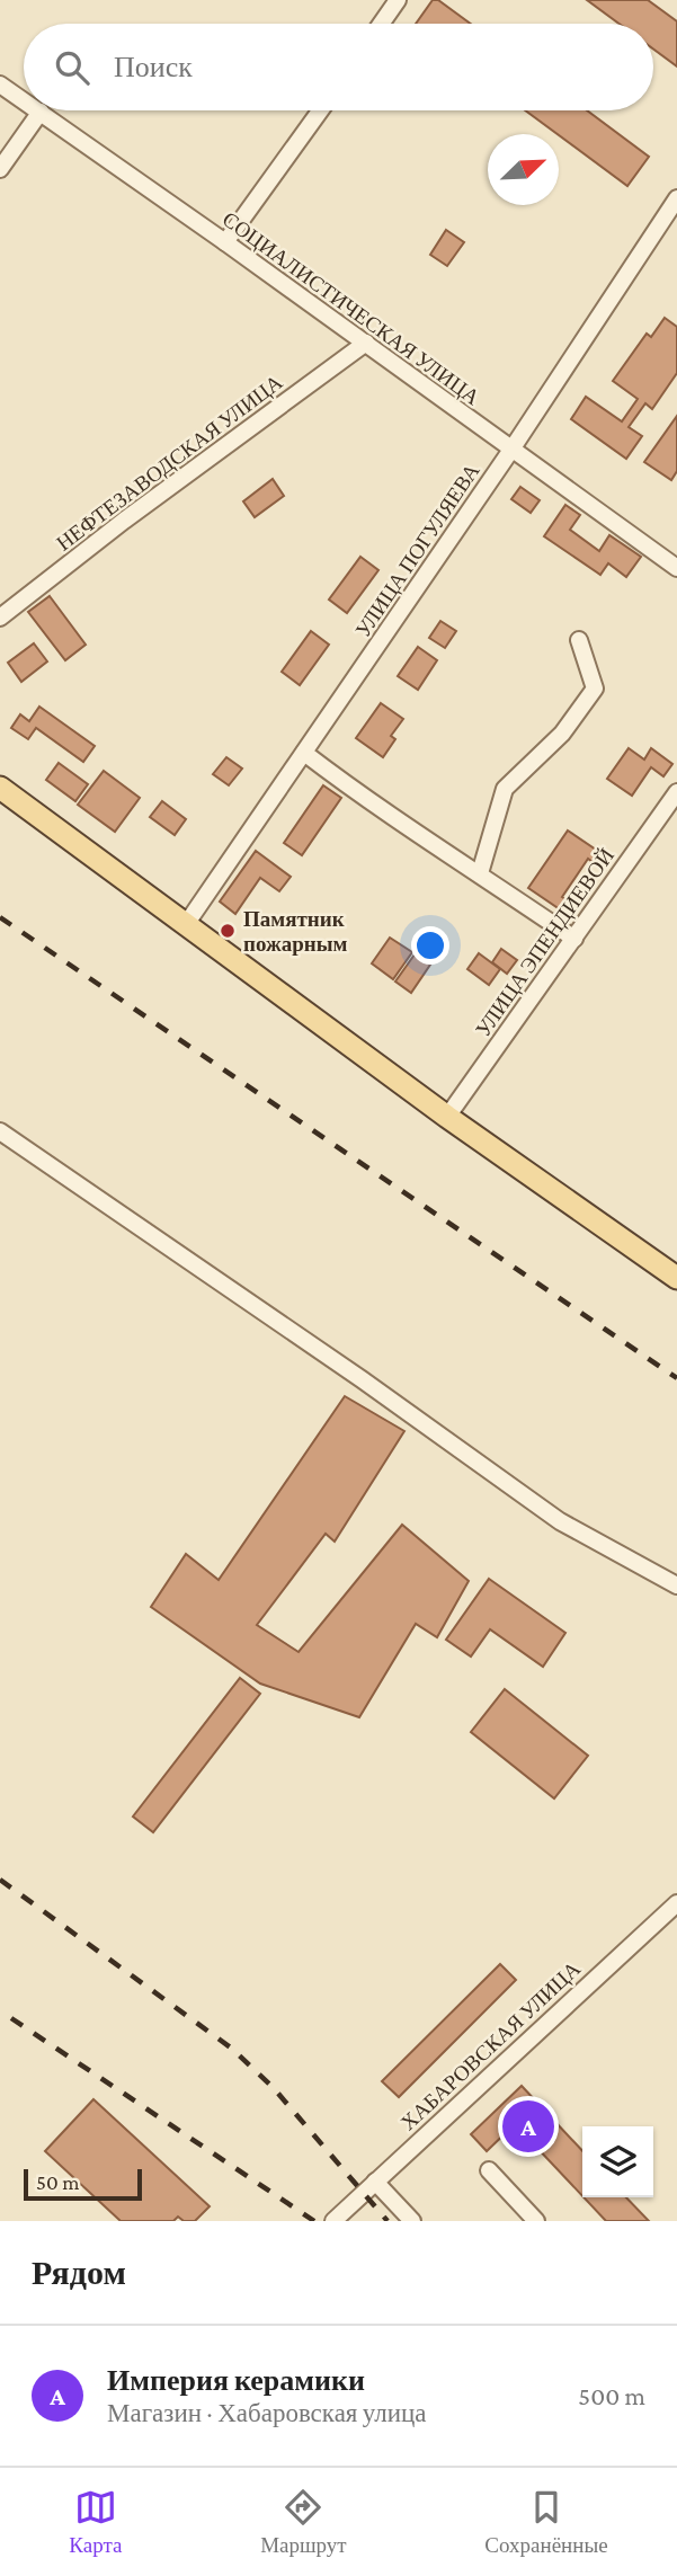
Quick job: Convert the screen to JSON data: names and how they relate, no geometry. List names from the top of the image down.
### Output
{
  "streets": {
    "street": [
      "СОЦИАЛИСТИЧЕСКАЯ УЛИЦА",
      "НЕФТЕЗАВОДСКАЯ УЛИЦА",
      "УЛИЦА ПОГУЛЯЕВА",
      "УЛИЦА ЭПЕНДИЕВОЙ",
      "ХАБАРОВСКАЯ УЛИЦА"
    ]
  },
  "crossings": [
    ["СОЦИАЛИСТИЧЕСКАЯ УЛИЦА", "НЕФТЕЗАВОДСКАЯ УЛИЦА"],
    ["СОЦИАЛИСТИЧЕСКАЯ УЛИЦА", "УЛИЦА ПОГУЛЯЕВА"]
  ],
  "places": ["Памятник пожарным"],
  "scale_bar": "50 m",
  "north": "top right",
  "page": {
    "search": "Поиск",
    "pins": "A",
    "scale": "50 m",
    "heading": "Рядом",
    "list": [
      {
        "mark": "A",
        "name": "Империя керамики",
        "note": "Магазин · Хабаровская улица",
        "value": "500 m"
      }
    ],
    "nav": ["Карта", "Маршрут", "Сохранённые"]
  }
}
